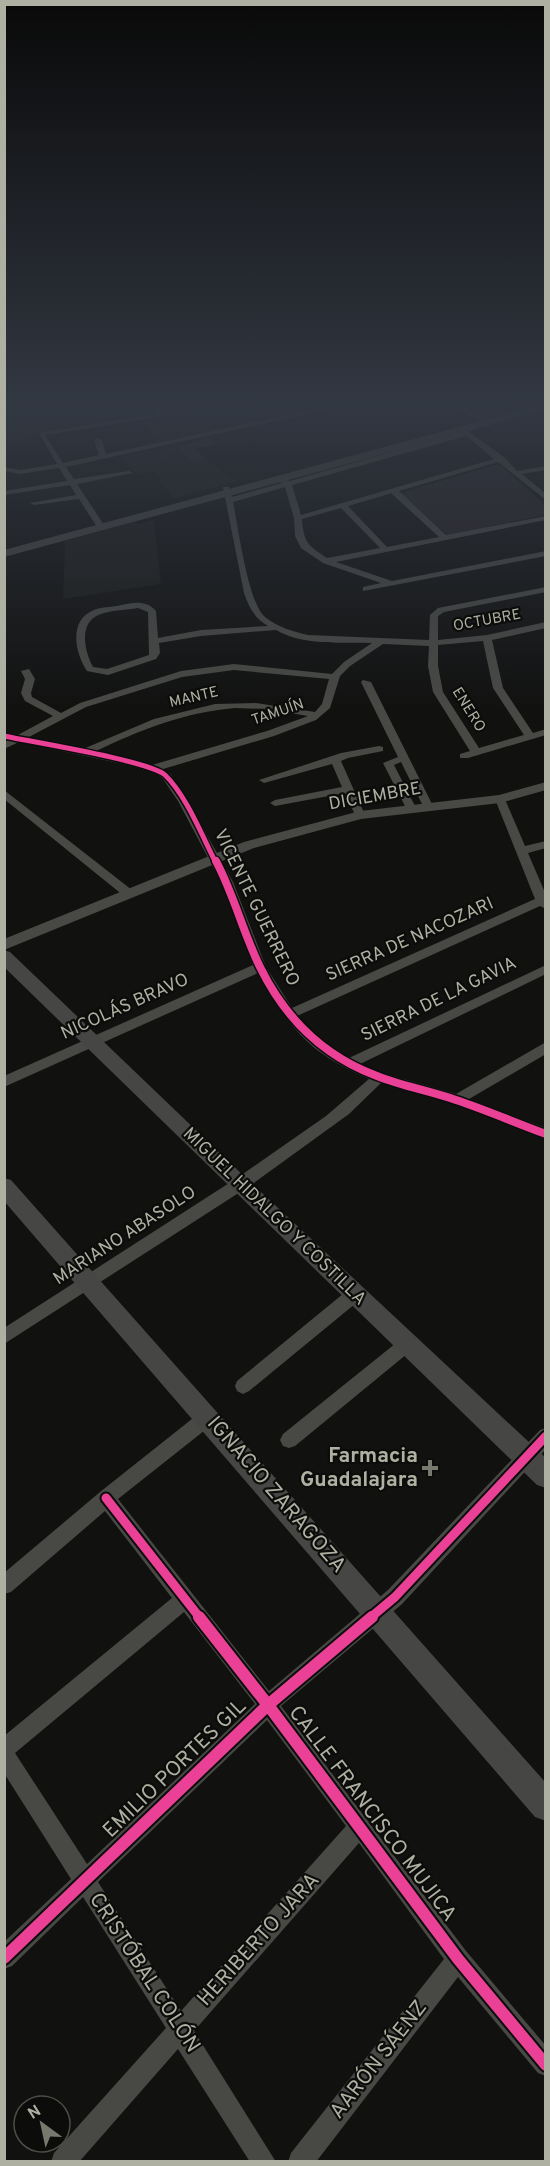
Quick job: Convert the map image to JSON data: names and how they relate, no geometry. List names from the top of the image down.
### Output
{
  "streets": {
    "main road": ["MIGUEL HIDALGO Y COSTILLA", "IGNACIO ZARAGOZA"],
    "street": [
      "OCTUBRE",
      "MANTE",
      "ENERO",
      "TAMUÍN",
      "DICIEMBRE",
      "VICENTE GUERRERO",
      "SIERRA DE NACOZARI",
      "SIERRA DE LA GAVIA",
      "NICOLÁS BRAVO",
      "MARIANO ABASOLO",
      "EMILIO PORTES GIL",
      "CALLE FRANCISCO MUJICA",
      "HERIBERTO JARA",
      "CRISTÓBAL COLÓN",
      "AARÓN SÁENZ"
    ]
  },
  "crossings": [
    ["OCTUBRE", "ENERO"],
    ["MANTE", "TAMUÍN"],
    ["TAMUÍN", "VICENTE GUERRERO"],
    ["DICIEMBRE", "VICENTE GUERRERO"],
    ["VICENTE GUERRERO", "SIERRA DE NACOZARI"],
    ["VICENTE GUERRERO", "SIERRA DE LA GAVIA"],
    ["VICENTE GUERRERO", "NICOLÁS BRAVO"],
    ["VICENTE GUERRERO", "MARIANO ABASOLO"],
    ["NICOLÁS BRAVO", "MIGUEL HIDALGO Y COSTILLA"],
    ["MIGUEL HIDALGO Y COSTILLA", "MARIANO ABASOLO"],
    ["MIGUEL HIDALGO Y COSTILLA", "EMILIO PORTES GIL"],
    ["MARIANO ABASOLO", "IGNACIO ZARAGOZA"],
    ["IGNACIO ZARAGOZA", "EMILIO PORTES GIL"],
    ["EMILIO PORTES GIL", "CALLE FRANCISCO MUJICA"],
    ["EMILIO PORTES GIL", "CRISTÓBAL COLÓN"],
    ["CALLE FRANCISCO MUJICA", "HERIBERTO JARA"],
    ["CALLE FRANCISCO MUJICA", "AARÓN SÁENZ"],
    ["HERIBERTO JARA", "CRISTÓBAL COLÓN"]
  ],
  "places": {
    "health": ["Farmacia Guadalajara"]
  },
  "north": "top left"
}
